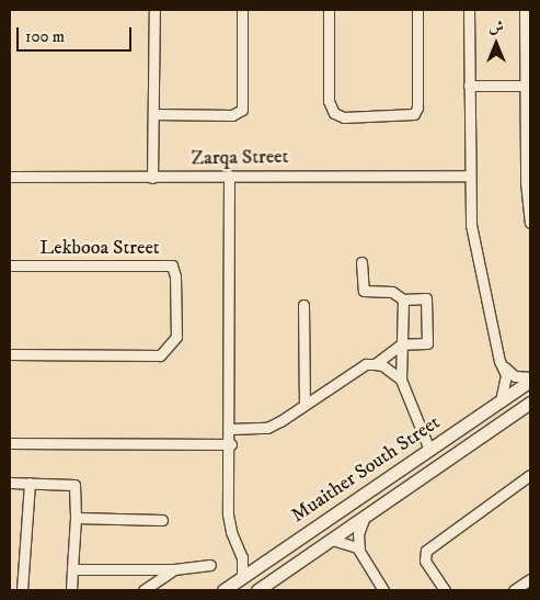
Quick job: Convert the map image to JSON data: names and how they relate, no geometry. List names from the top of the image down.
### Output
{
  "streets": {
    "street": ["Zarqa Street", "Lekbooa Street", "Muaither South Street"]
  },
  "scale_bar": "100 m",
  "north": "top"
}
